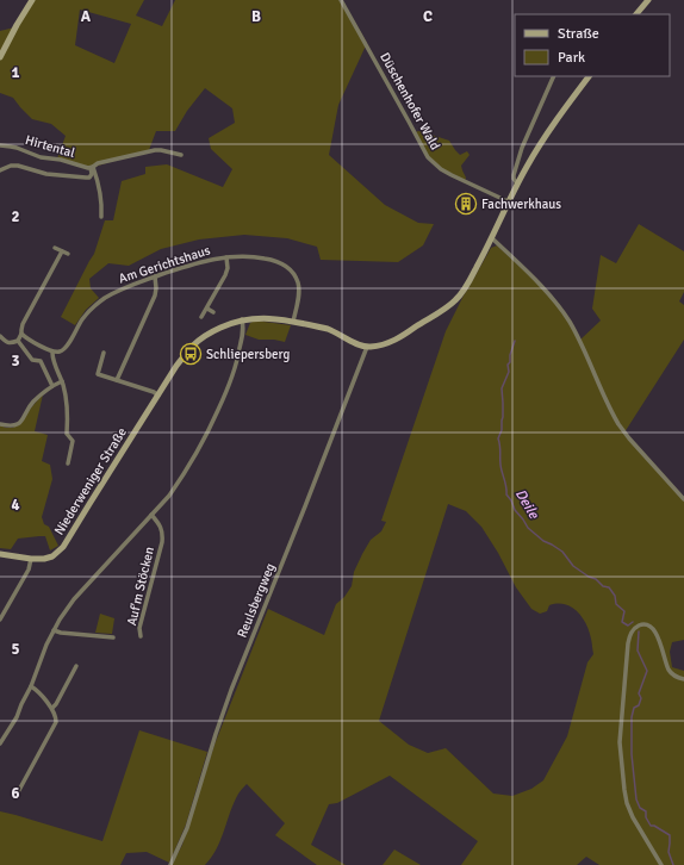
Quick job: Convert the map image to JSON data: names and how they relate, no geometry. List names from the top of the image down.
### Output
{
  "streets": {
    "street": [
      "Düschenhofer Wald",
      "Hirtental",
      "Am Gerichtshaus",
      "Niederweniger Straße",
      "Auf'm Stöcken",
      "Reulsbergweg"
    ]
  },
  "crossings": [
    ["Am Gerichtshaus", "Niederweniger Straße"],
    ["Niederweniger Straße", "Reulsbergweg"]
  ],
  "water": ["Deile"],
  "places": {
    "building": ["Fachwerkhaus"],
    "bus stop": ["Schliepersberg"]
  },
  "legend": ["Straße", "Park"],
  "grid": {
    "columns": ["A", "B", "C"],
    "rows": [
      "1",
      "2",
      "3",
      "4",
      "5",
      "6"
    ]
  }
}
